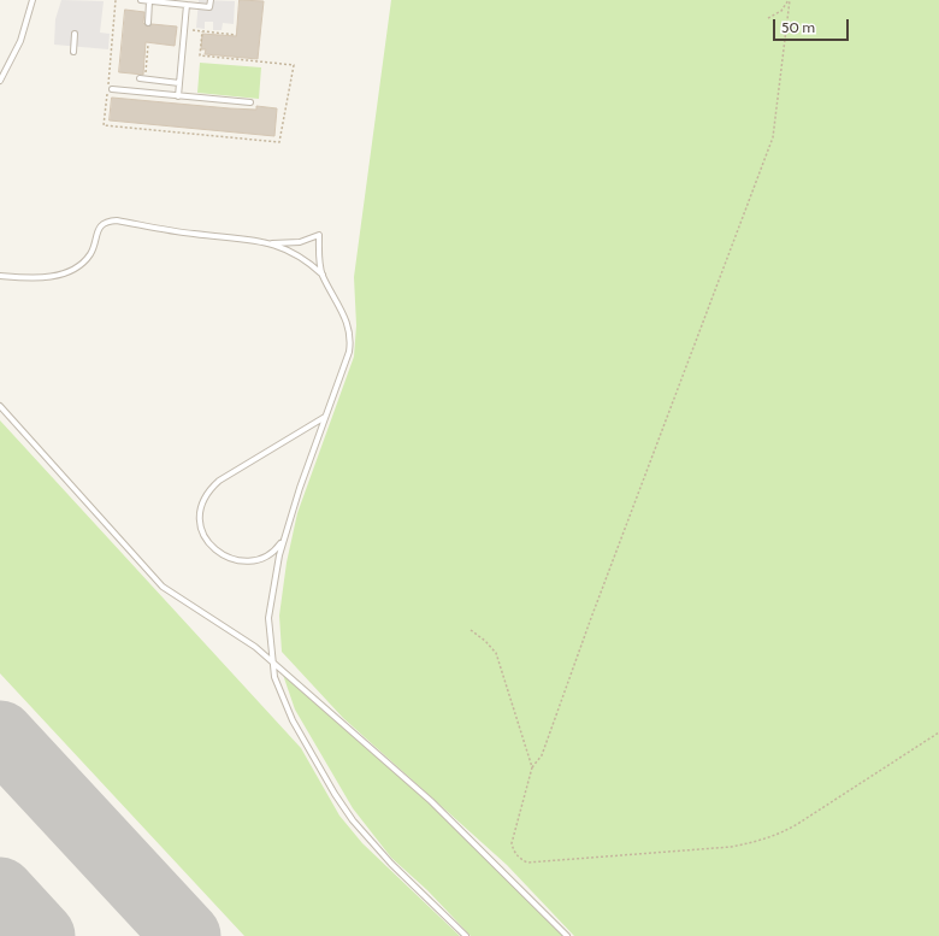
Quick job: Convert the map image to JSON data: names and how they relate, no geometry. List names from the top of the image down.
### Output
{
  "scale_bar": "50 m"
}
